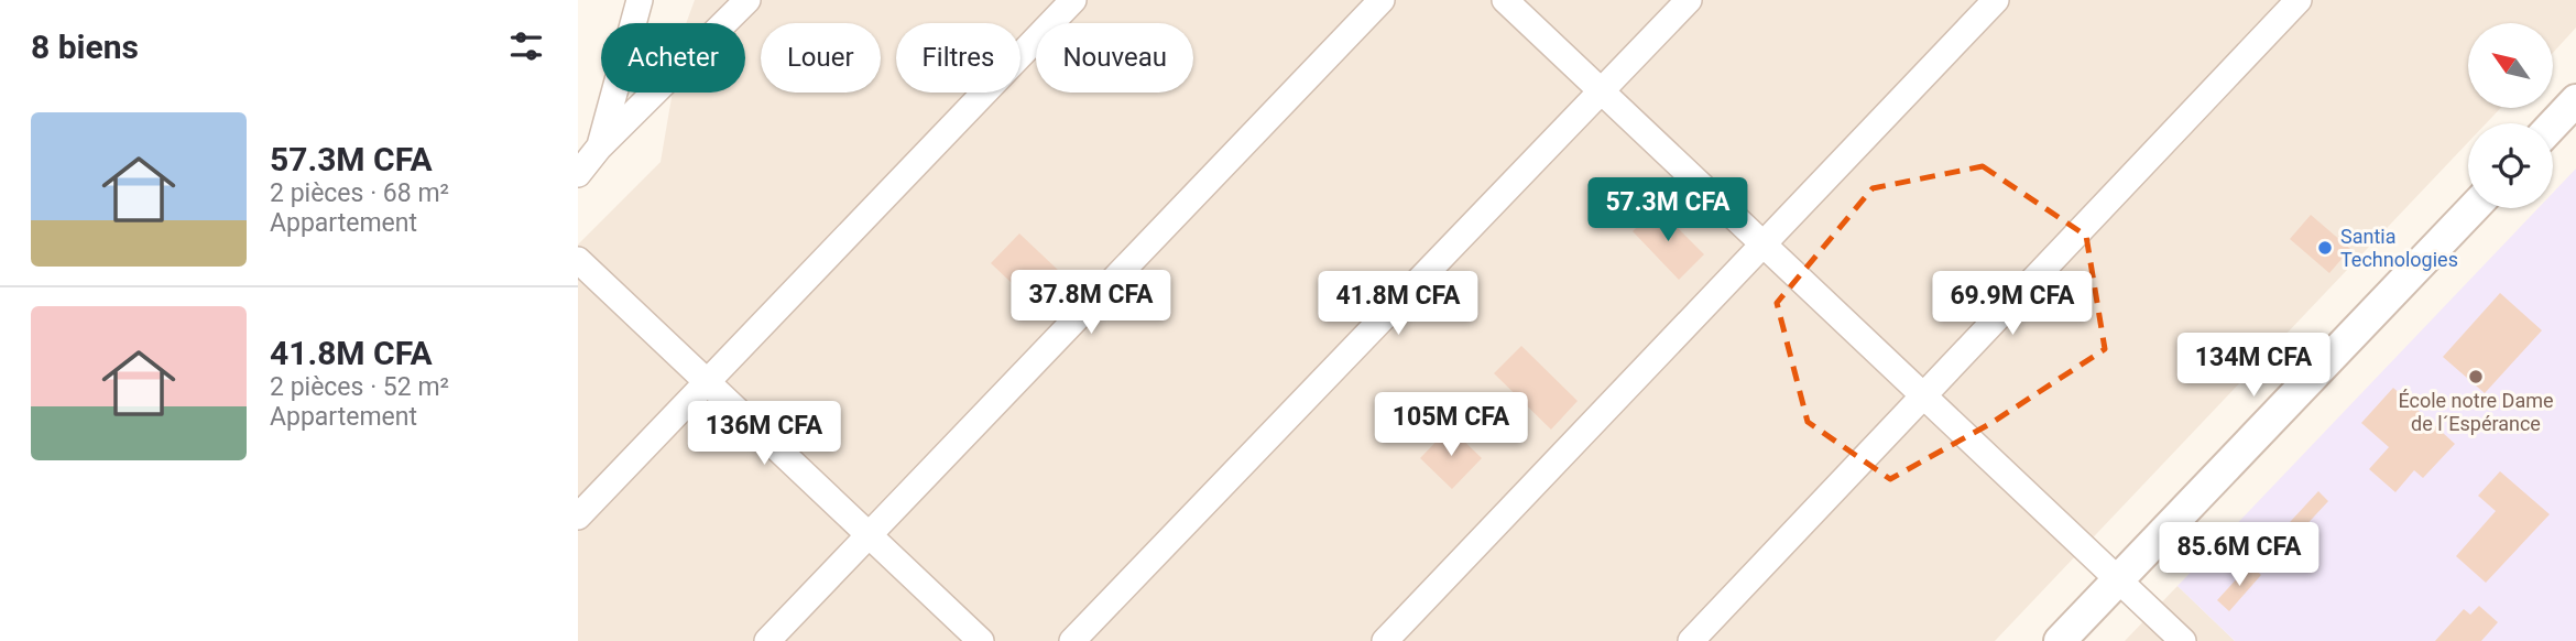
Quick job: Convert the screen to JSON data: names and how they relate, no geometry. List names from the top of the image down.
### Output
{
  "places": ["Santia Technologies", "École notre Dame de l´Espérance"],
  "north": "top left",
  "page": {
    "heading": "8 biens",
    "chip": [
      "Acheter",
      "Louer",
      "Filtres",
      "Nouveau"
    ],
    "list": [
      {
        "name": "57.3M CFA",
        "note": "2 pièces · 68 m² · Appartement"
      },
      {
        "name": "41.8M CFA",
        "note": "2 pièces · 52 m² · Appartement"
      }
    ],
    "price": [
      "57.3M CFA",
      "37.8M CFA",
      "41.8M CFA",
      "69.9M CFA",
      "134M CFA",
      "105M CFA",
      "136M CFA",
      "85.6M CFA"
    ]
  }
}
